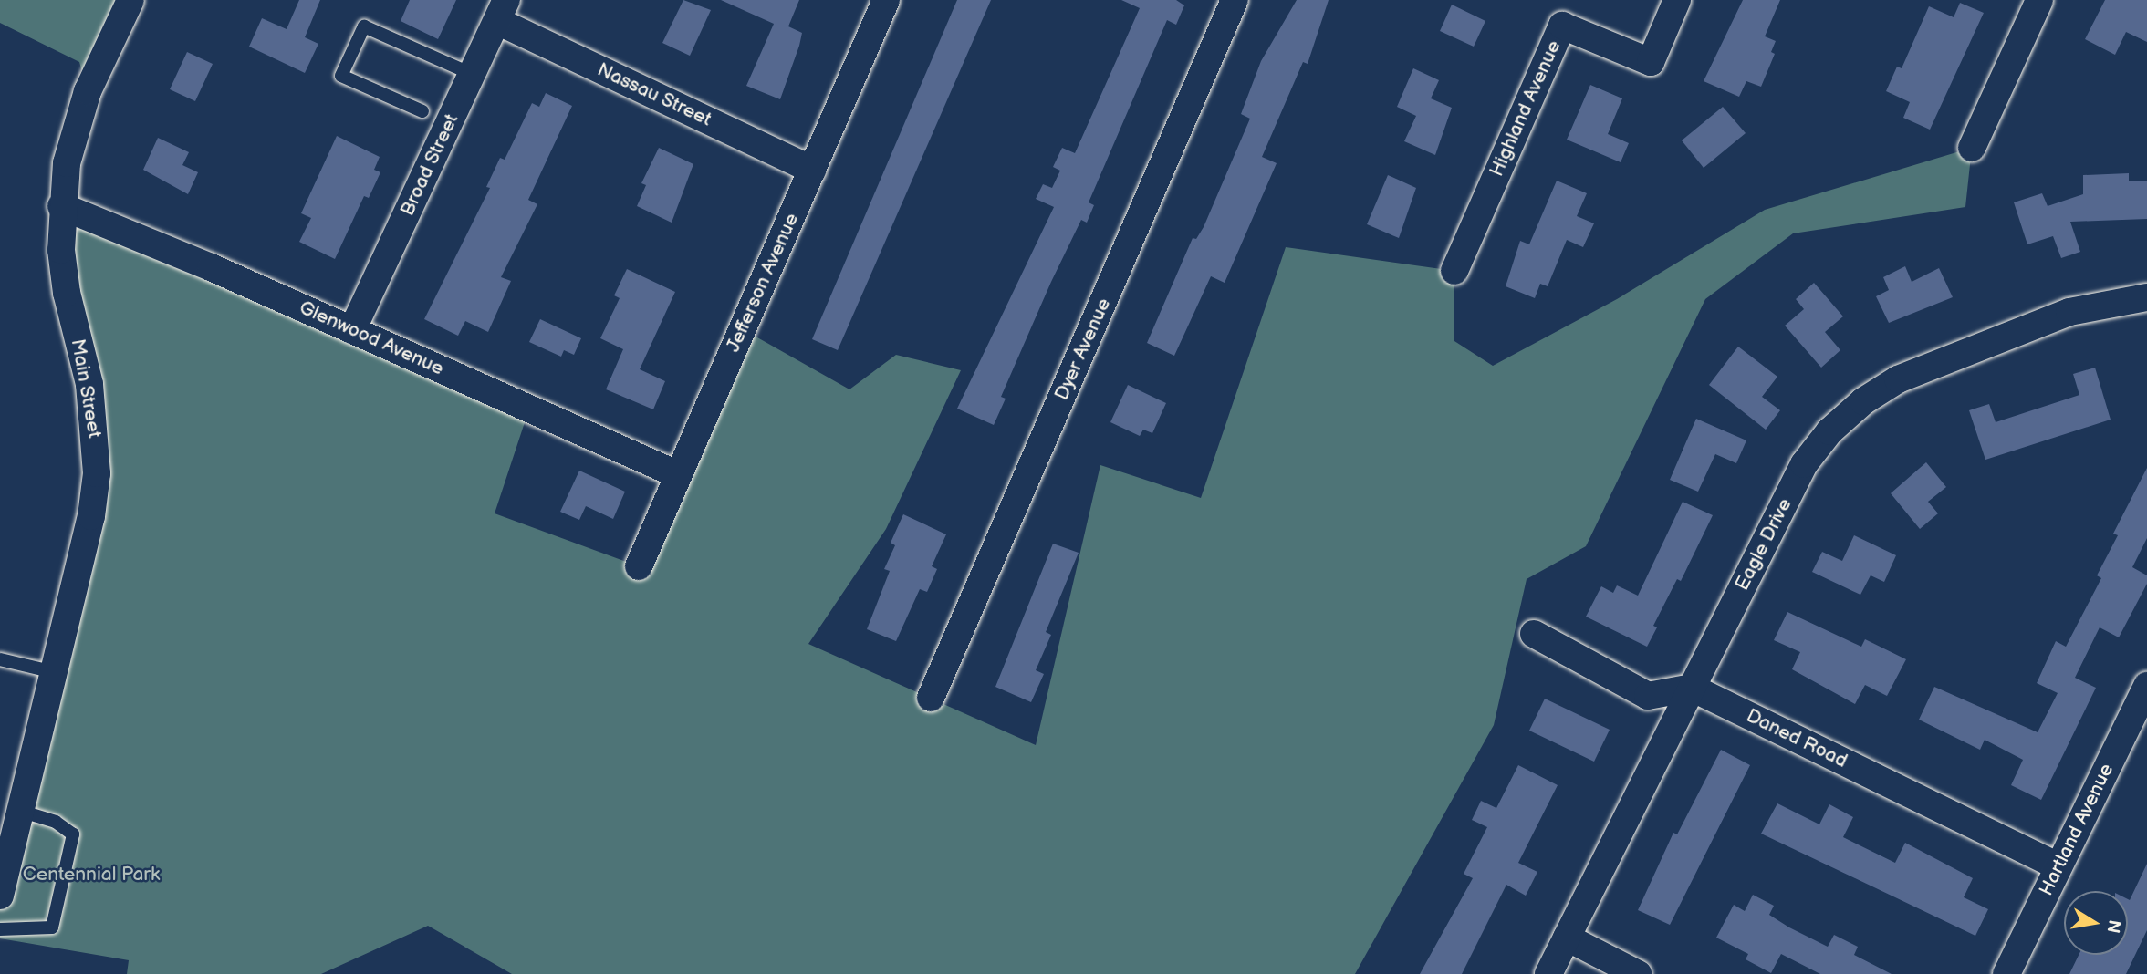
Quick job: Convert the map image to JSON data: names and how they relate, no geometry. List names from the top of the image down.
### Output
{
  "streets": {
    "street": [
      "Nassau Street",
      "Highland Avenue",
      "Broad Street",
      "Jefferson Avenue",
      "Glenwood Avenue",
      "Dyer Avenue",
      "Main Street",
      "Eagle Drive",
      "Daned Road",
      "Hartland Avenue"
    ]
  },
  "crossings": [
    ["Nassau Street", "Broad Street"],
    ["Nassau Street", "Jefferson Avenue"],
    ["Broad Street", "Glenwood Avenue"],
    ["Jefferson Avenue", "Glenwood Avenue"],
    ["Glenwood Avenue", "Main Street"],
    ["Eagle Drive", "Daned Road"],
    ["Daned Road", "Hartland Avenue"]
  ],
  "parks": ["Centennial Park"],
  "north": "right"
}
